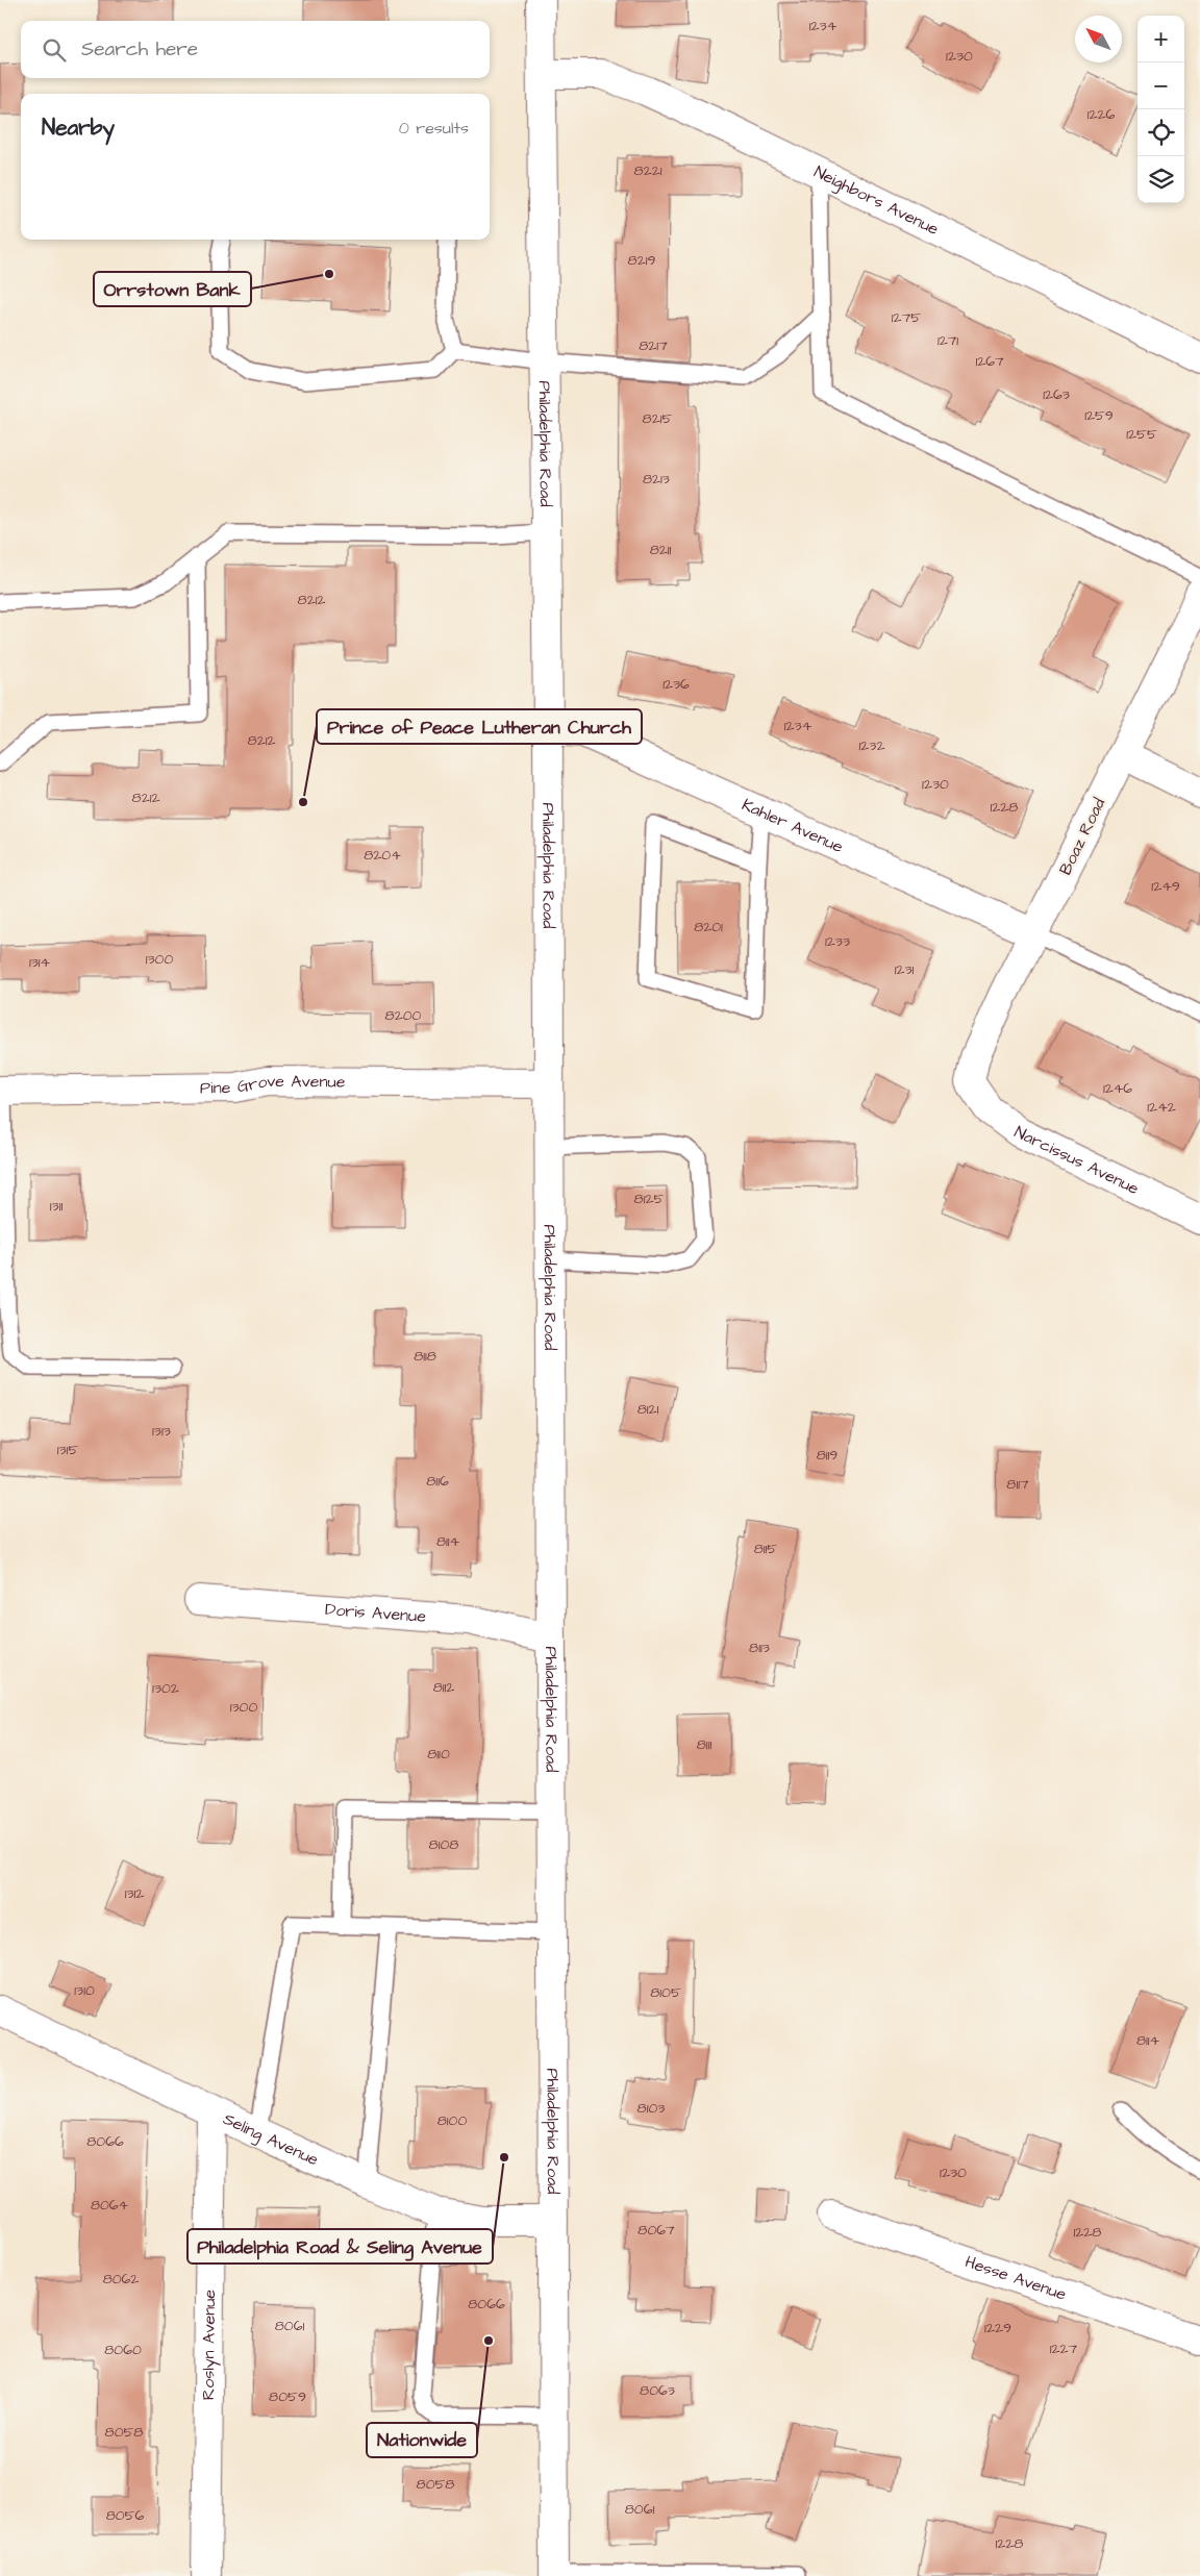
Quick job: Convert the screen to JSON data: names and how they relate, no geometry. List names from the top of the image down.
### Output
{
  "streets": {
    "street": [
      "Neighbors Avenue",
      "Philadelphia Road",
      "Kahler Avenue",
      "Boaz Road",
      "Pine Grove Avenue",
      "Narcissus Avenue",
      "Doris Avenue",
      "Seling Avenue",
      "Hesse Avenue",
      "Roslyn Avenue"
    ]
  },
  "crossings": [
    ["Neighbors Avenue", "Philadelphia Road"],
    ["Philadelphia Road", "Kahler Avenue"],
    ["Philadelphia Road", "Pine Grove Avenue"],
    ["Philadelphia Road", "Doris Avenue"],
    ["Philadelphia Road", "Seling Avenue"],
    ["Kahler Avenue", "Boaz Road"],
    ["Boaz Road", "Narcissus Avenue"],
    ["Seling Avenue", "Roslyn Avenue"]
  ],
  "places": [
    "Orrstown Bank",
    "Prince of Peace Lutheran Church",
    "Philadelphia Road & Seling Avenue",
    "Nationwide"
  ],
  "house_numbers": [
    "1234",
    "1230",
    "1226",
    "8221",
    "8219",
    "1275",
    "1271",
    "8217",
    "1267",
    "1263",
    "1259",
    "8215",
    "1255",
    "8213",
    "8211",
    "8212",
    "1236",
    "1234",
    "8212",
    "1232",
    "1230",
    "8212",
    "1228",
    "8204",
    "1249",
    "8201",
    "1233",
    "1300",
    "1314",
    "1231",
    "8200",
    "1246",
    "1242",
    "8125",
    "1311",
    "8118",
    "8121",
    "1313",
    "1315",
    "8119",
    "8116",
    "8117",
    "8114",
    "8115",
    "8113",
    "8112",
    "1302",
    "1300",
    "8111",
    "8110",
    "8108",
    "1312",
    "1310",
    "8105",
    "8114",
    "8103",
    "8100",
    "8066",
    "1230",
    "8064",
    "8067",
    "1228",
    "8062",
    "8066",
    "8061",
    "1229",
    "1227",
    "8060",
    "8063",
    "8059",
    "8058",
    "8058",
    "8061",
    "8056",
    "1228"
  ],
  "north": "top left",
  "page": {
    "map_buttons": ["+", "−"],
    "search": "Search here",
    "heading": ["Nearby", "0 results"]
  }
}
